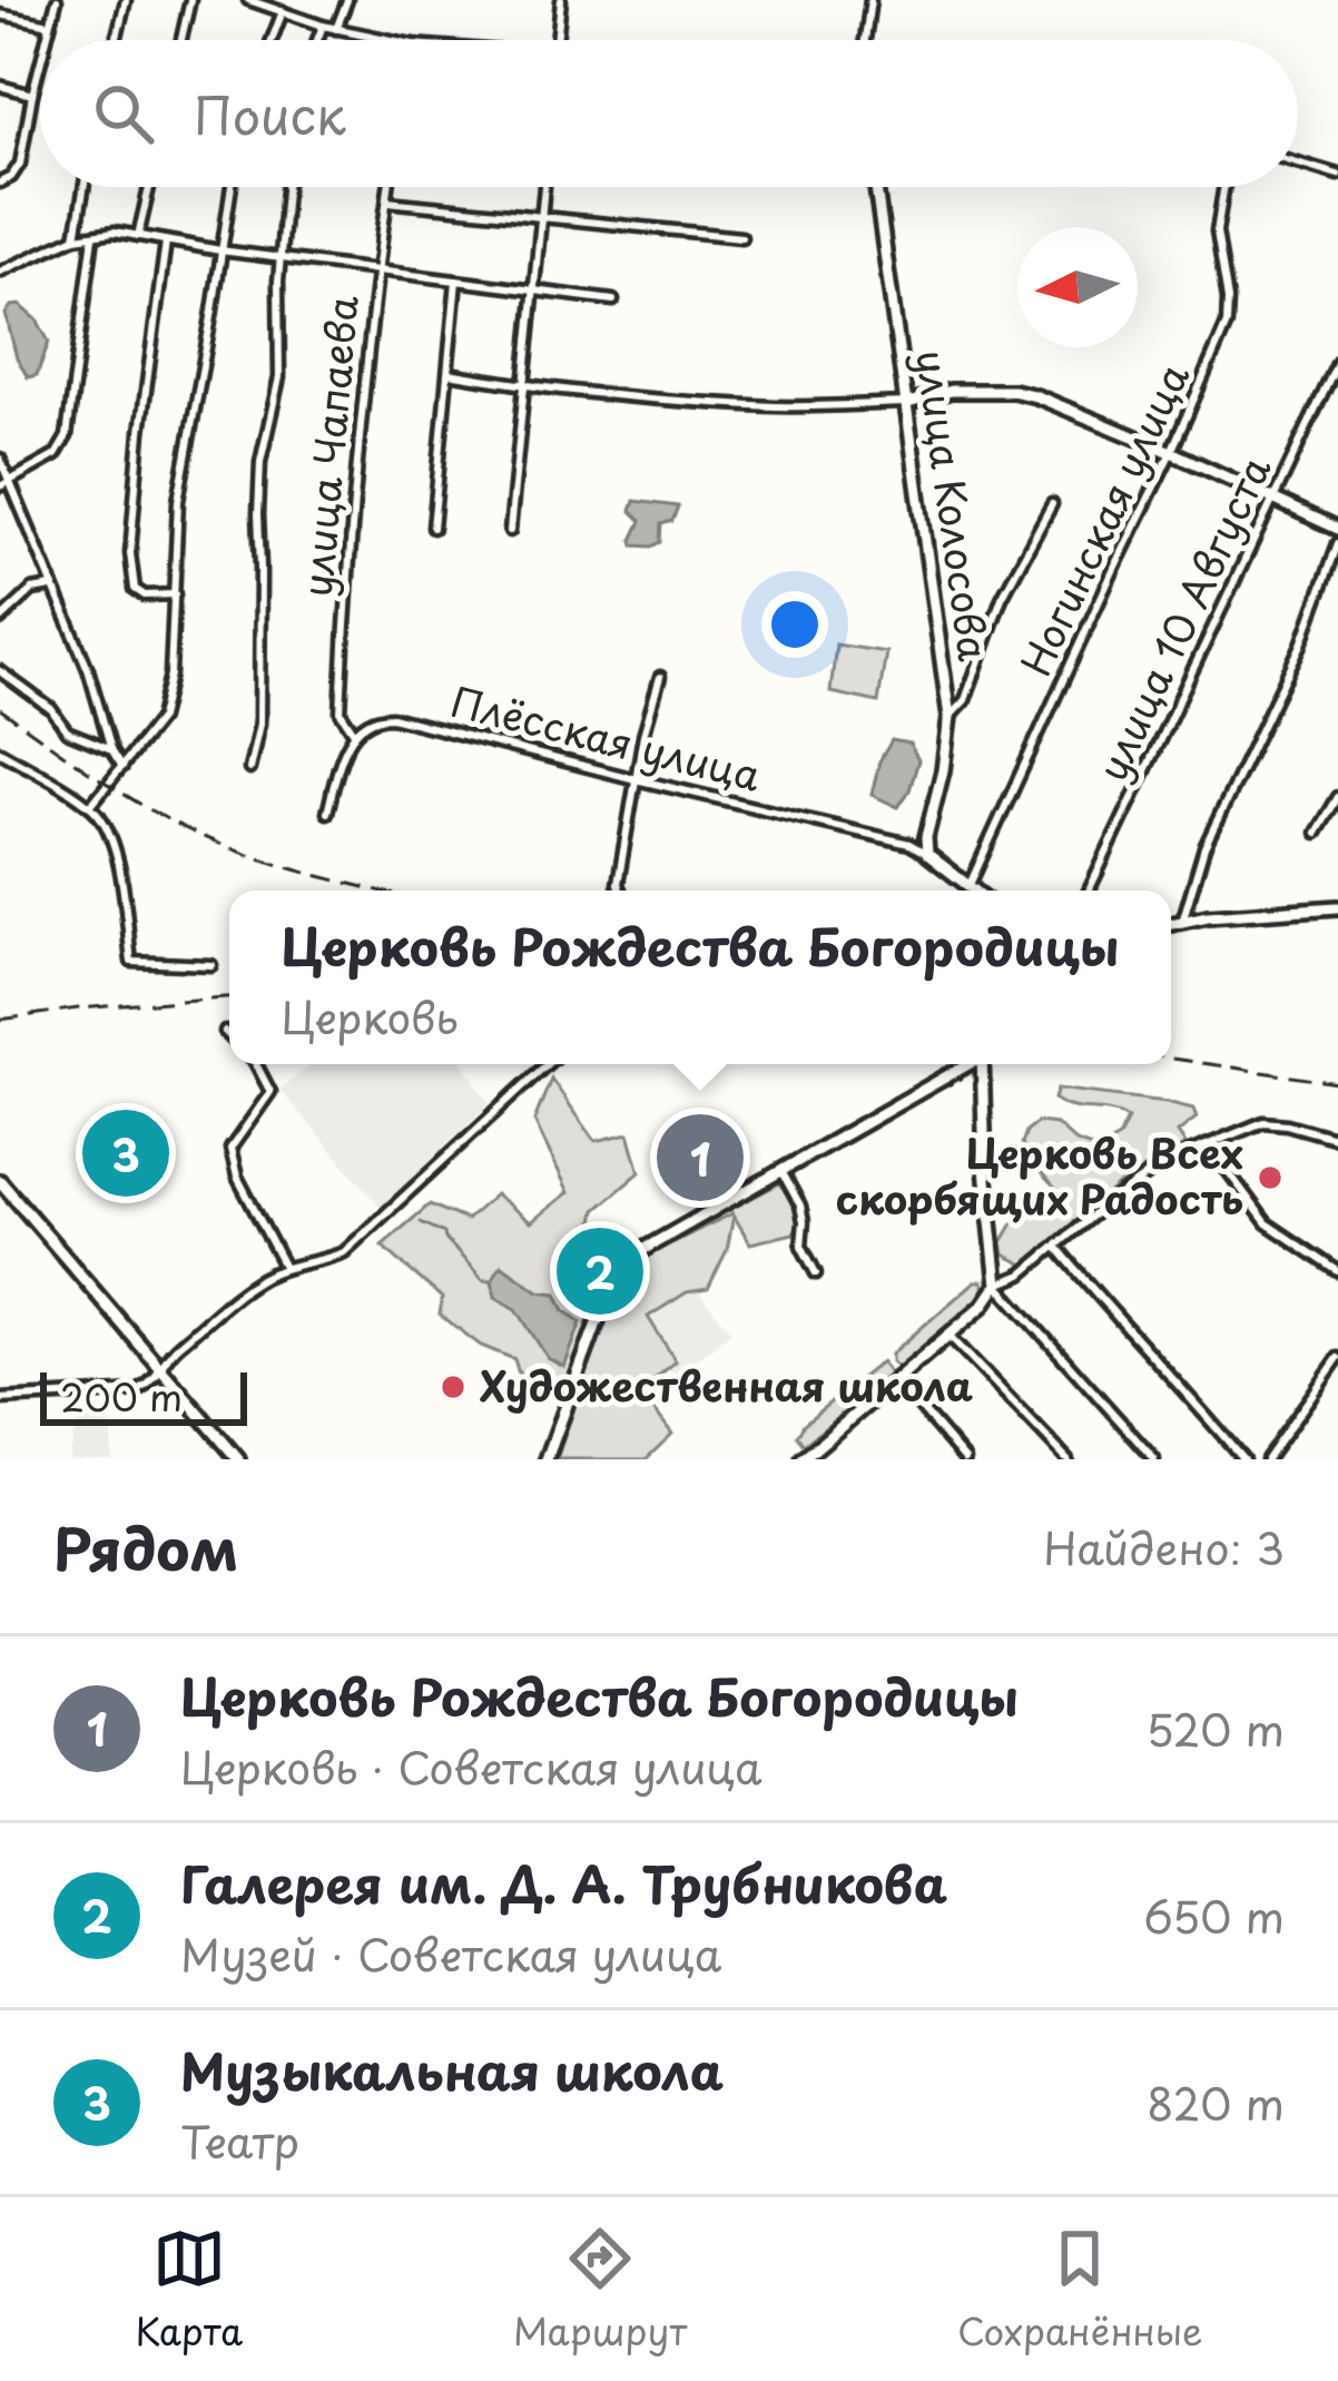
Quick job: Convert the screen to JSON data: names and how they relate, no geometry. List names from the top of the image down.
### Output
{
  "streets": {
    "main road": ["улица Колосова"],
    "street": [
      "улица Чапаева",
      "Ногинская улица",
      "улица 10 Августа",
      "Плёсская улица"
    ]
  },
  "crossings": [
    ["улица Чапаева", "Плёсская улица"],
    ["улица Колосова", "Плёсская улица"]
  ],
  "places": ["Церковь Всех скорбящих Радость", "Художественная школа"],
  "scale_bar": "200 m",
  "north": "left",
  "page": {
    "search": "Поиск",
    "popup": ["Церковь Рождества Богородицы", "Церковь"],
    "pins": ["3", "1", "2"],
    "scale": "200 m",
    "heading": ["Рядом", "Найдено: 3"],
    "list": [
      {
        "mark": "1",
        "name": "Церковь Рождества Богородицы",
        "note": "Церковь · Советская улица",
        "value": "520 m"
      },
      {
        "mark": "2",
        "name": "Галерея им. Д. А. Трубникова",
        "note": "Музей · Советская улица",
        "value": "650 m"
      },
      {
        "mark": "3",
        "name": "Музыкальная школа",
        "note": "Театр",
        "value": "820 m"
      }
    ],
    "nav": ["Карта", "Маршрут", "Сохранённые"]
  }
}
